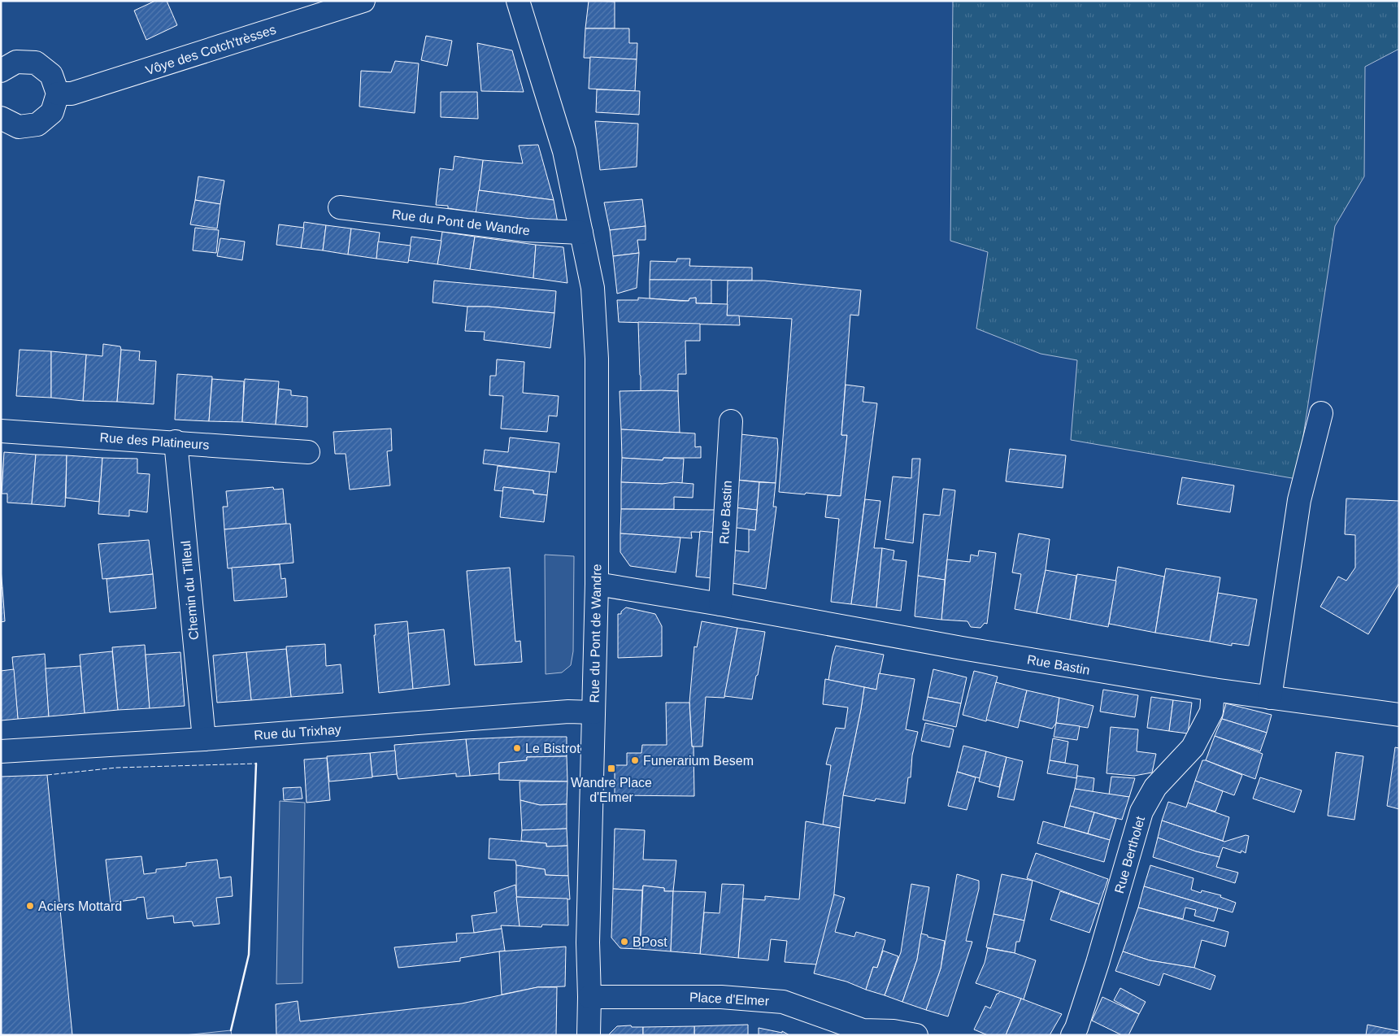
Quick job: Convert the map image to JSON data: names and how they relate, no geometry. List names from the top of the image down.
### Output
{
  "streets": {
    "street": [
      "Vôye des Cotch'trèsses",
      "Rue du Pont de Wandre",
      "Rue des Platineurs",
      "Rue Bastin",
      "Chemin du Tilleul",
      "Rue du Trixhay",
      "Rue Bertholet",
      "Place d'Elmer"
    ]
  },
  "crossings": [
    ["Rue du Pont de Wandre", "Rue Bastin"],
    ["Rue du Pont de Wandre", "Rue du Trixhay"],
    ["Rue du Pont de Wandre", "Place d'Elmer"],
    ["Rue des Platineurs", "Chemin du Tilleul"],
    ["Rue Bastin", "Rue Bertholet"],
    ["Chemin du Tilleul", "Rue du Trixhay"]
  ],
  "places": {
    "other": [
      "Le Bistrot",
      "Funerarium Besem",
      "Aciers Mottard",
      "BPost"
    ],
    "transit": ["Wandre Place d'Elmer"]
  }
}
